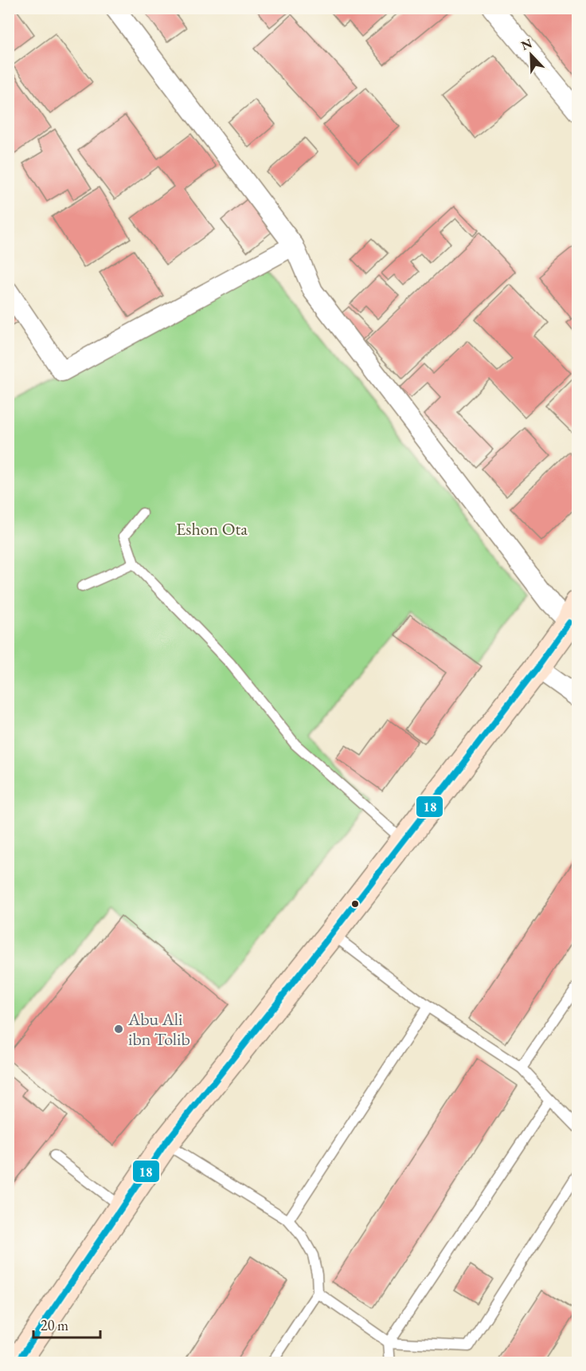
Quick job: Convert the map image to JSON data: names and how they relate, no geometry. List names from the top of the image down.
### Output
{
  "parks": ["Eshon Ota"],
  "places": ["Abu Ali ibn Tolib"],
  "lines": ["transit line 18"],
  "scale_bar": "20 m",
  "north": "top left"
}
